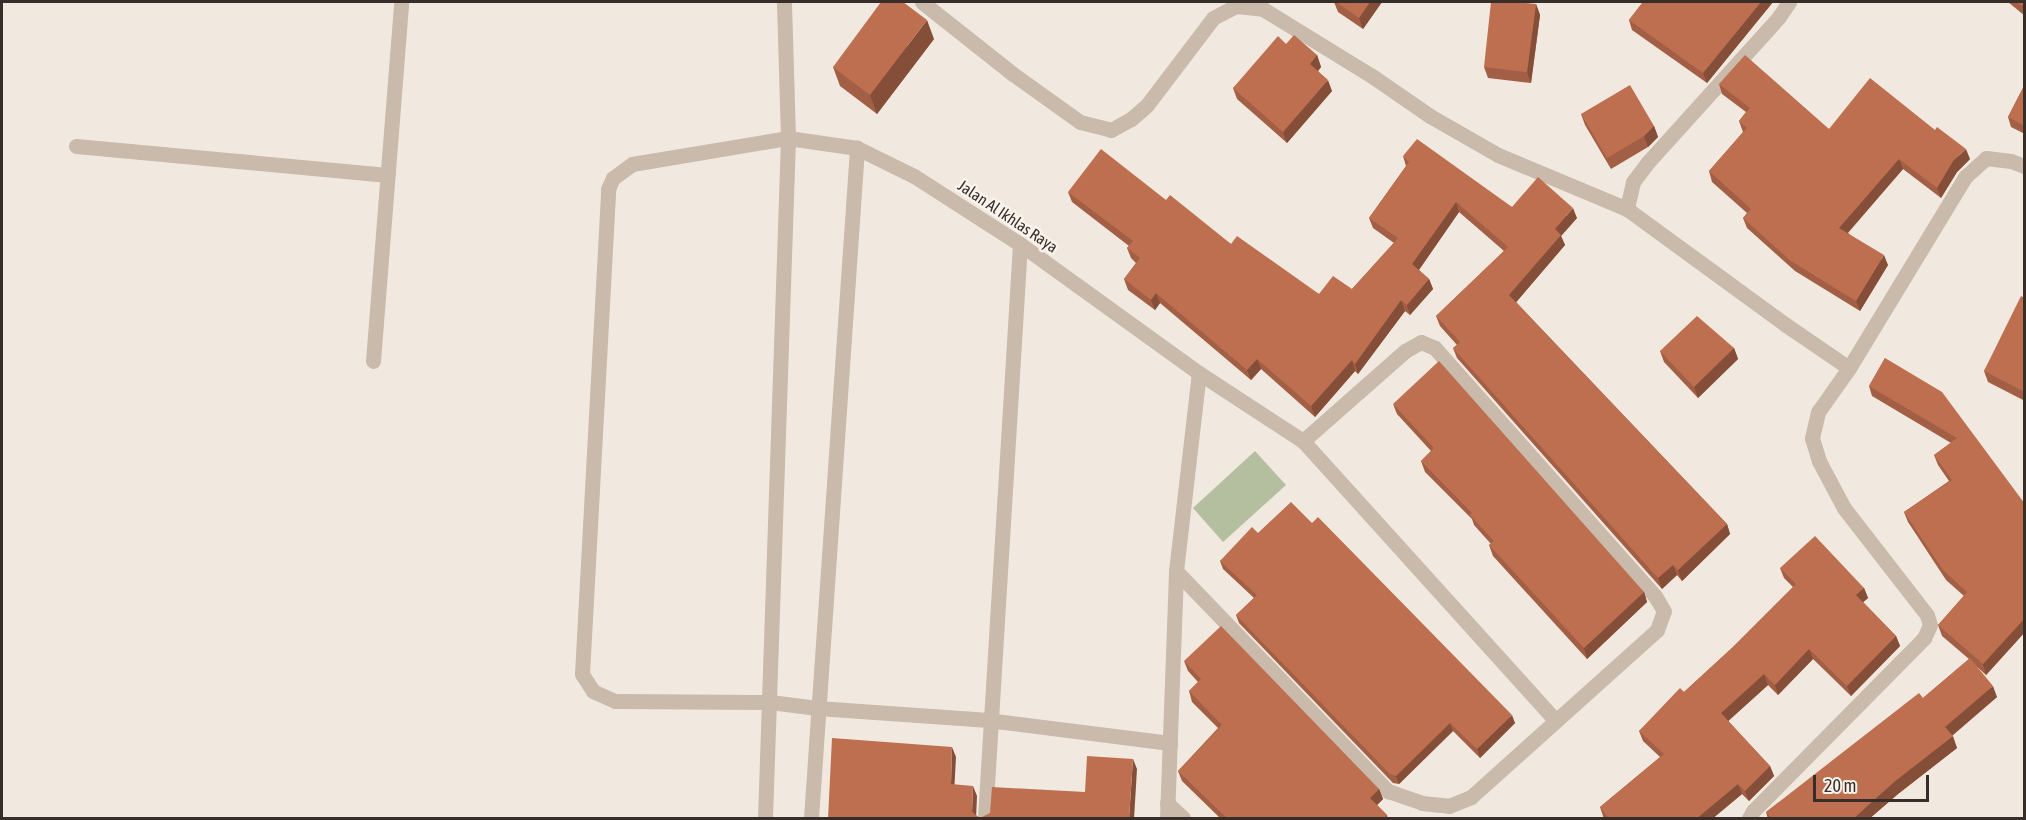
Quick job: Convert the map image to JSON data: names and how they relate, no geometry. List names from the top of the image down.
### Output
{
  "streets": {
    "street": ["Jalan Al Ikhlas Raya"]
  },
  "scale_bar": "20 m"
}
